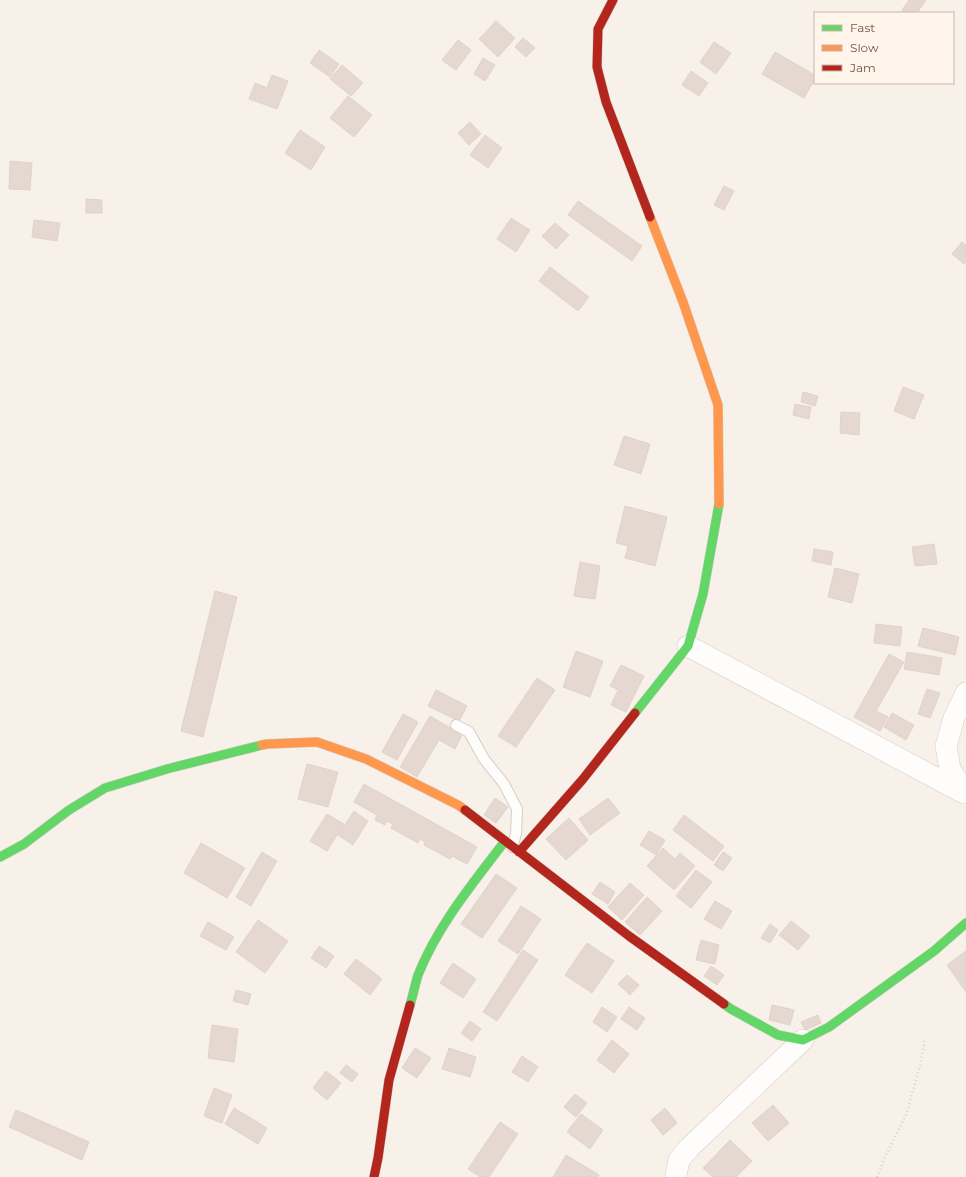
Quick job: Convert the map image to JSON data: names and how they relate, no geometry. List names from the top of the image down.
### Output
{
  "legend": ["Fast", "Slow", "Jam"]
}
